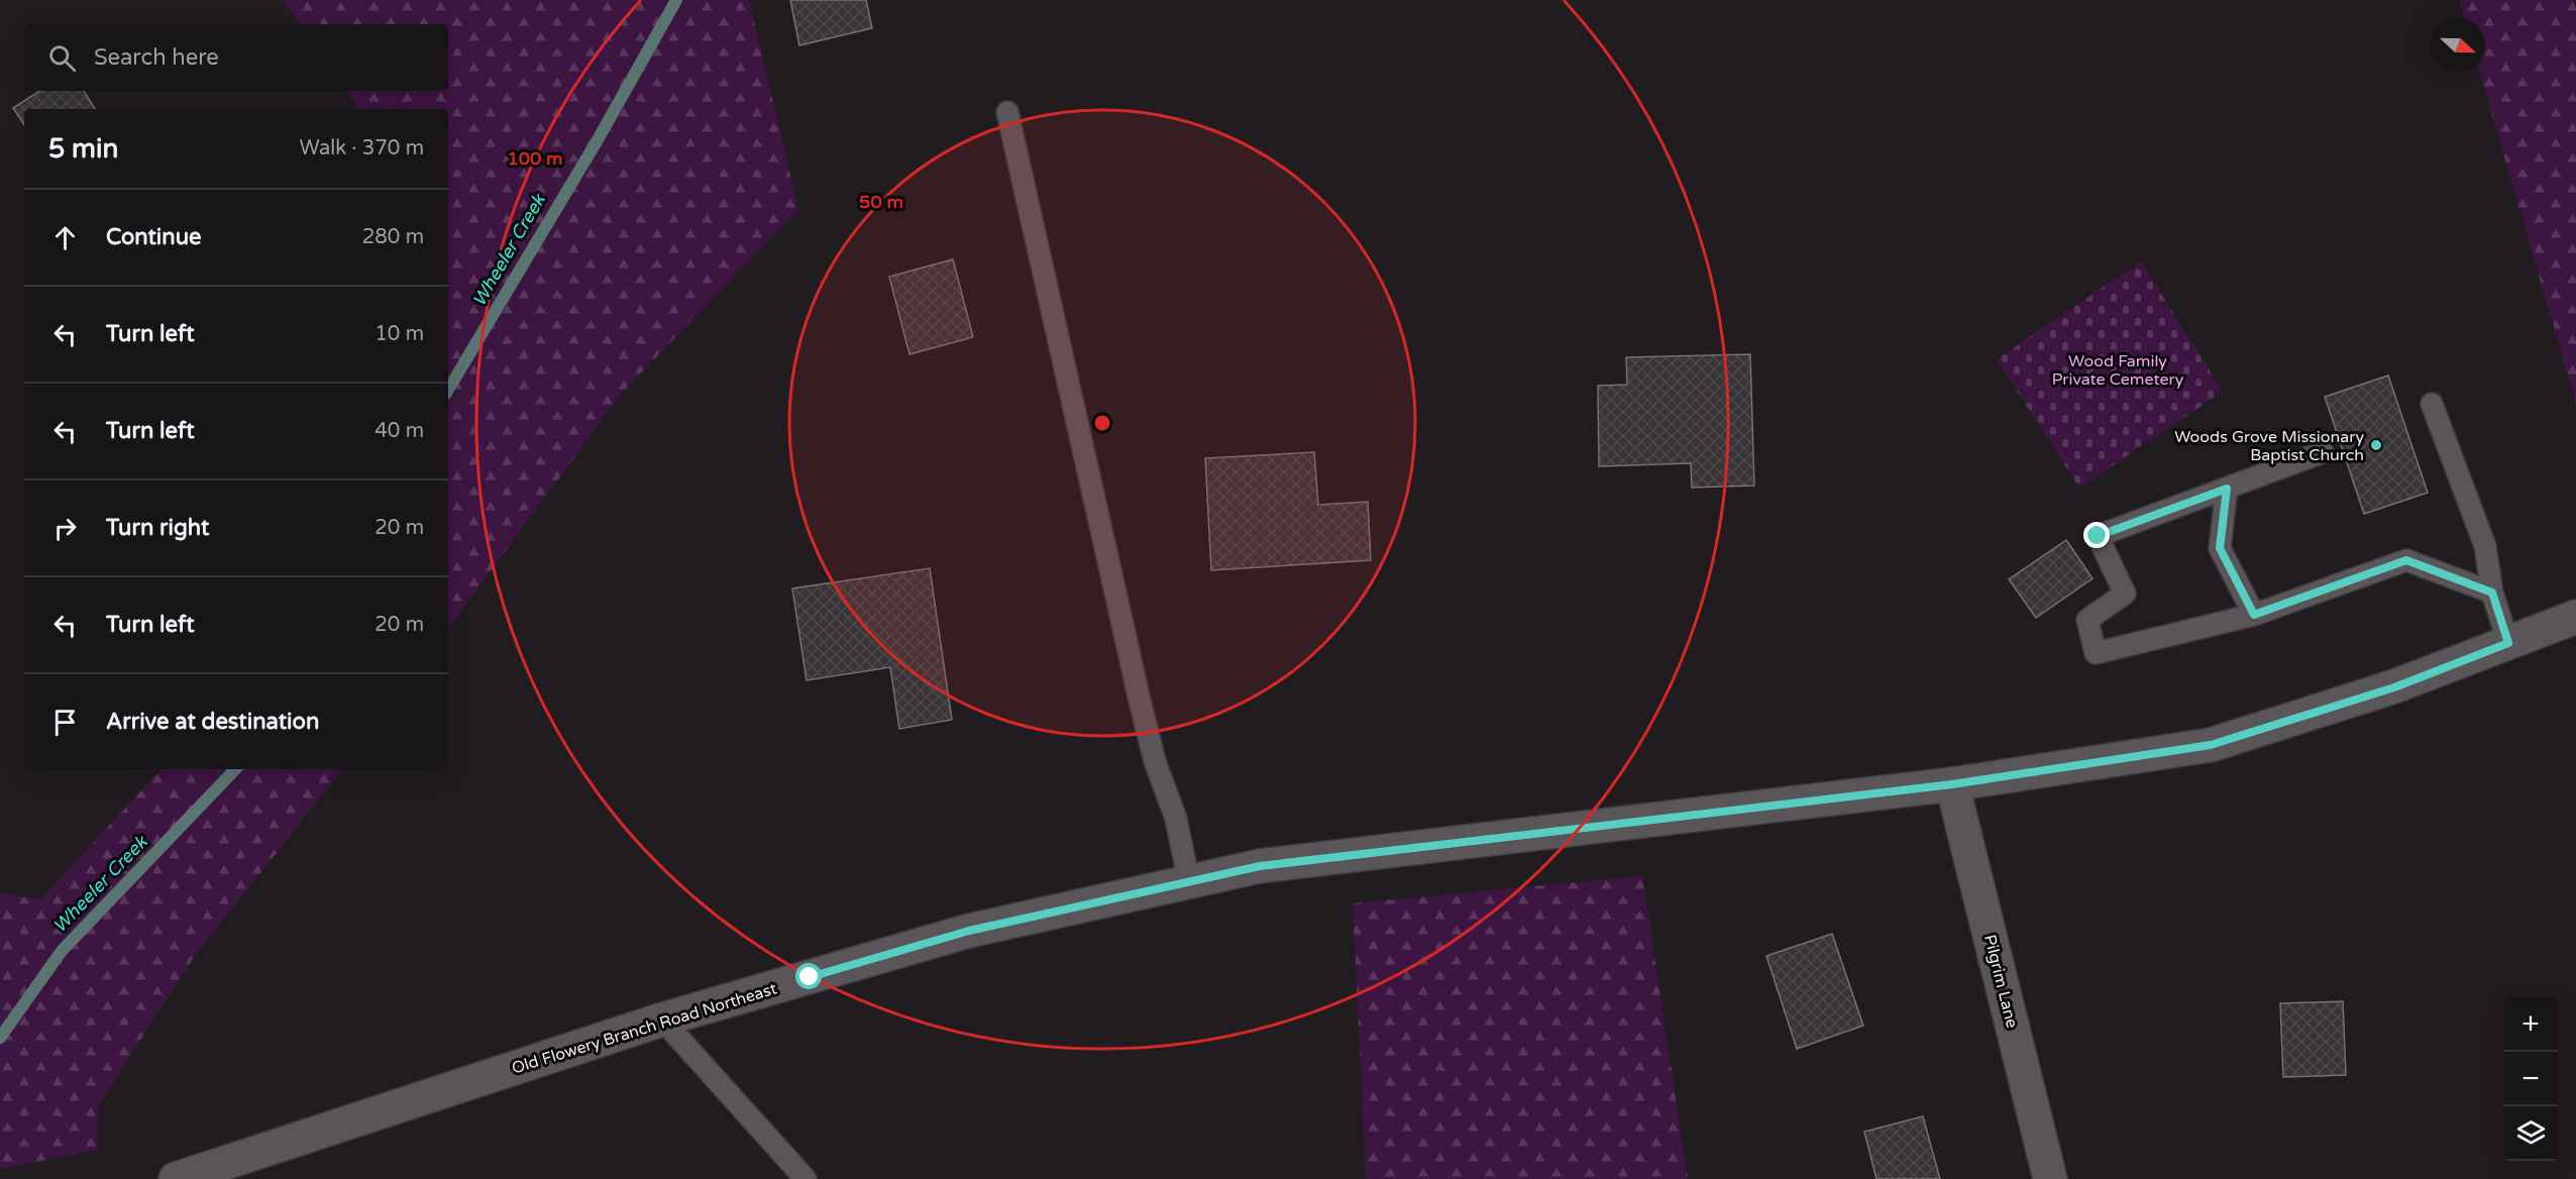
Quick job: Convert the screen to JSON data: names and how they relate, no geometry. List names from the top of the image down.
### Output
{
  "streets": {
    "street": ["Pilgrim Lane", "Old Flowery Branch Road Northeast"]
  },
  "crossings": [
    ["Pilgrim Lane", "Old Flowery Branch Road Northeast"]
  ],
  "water": ["Wheeler Creek"],
  "parks": ["Wood Family Private Cemetery"],
  "places": ["Woods Grove Missionary Baptist Church"],
  "north": "right",
  "page": {
    "search": "Search here",
    "heading": ["5 min", "Walk · 370 m"],
    "list": [
      ["Continue", "280 m"],
      ["Turn left", "10 m"],
      ["Turn left", "40 m"],
      ["Turn right", "20 m"],
      ["Turn left", "20 m"],
      "Arrive at destination"
    ],
    "map_buttons": ["+", "−"]
  },
  "rings": ["100 m", "50 m"]
}
